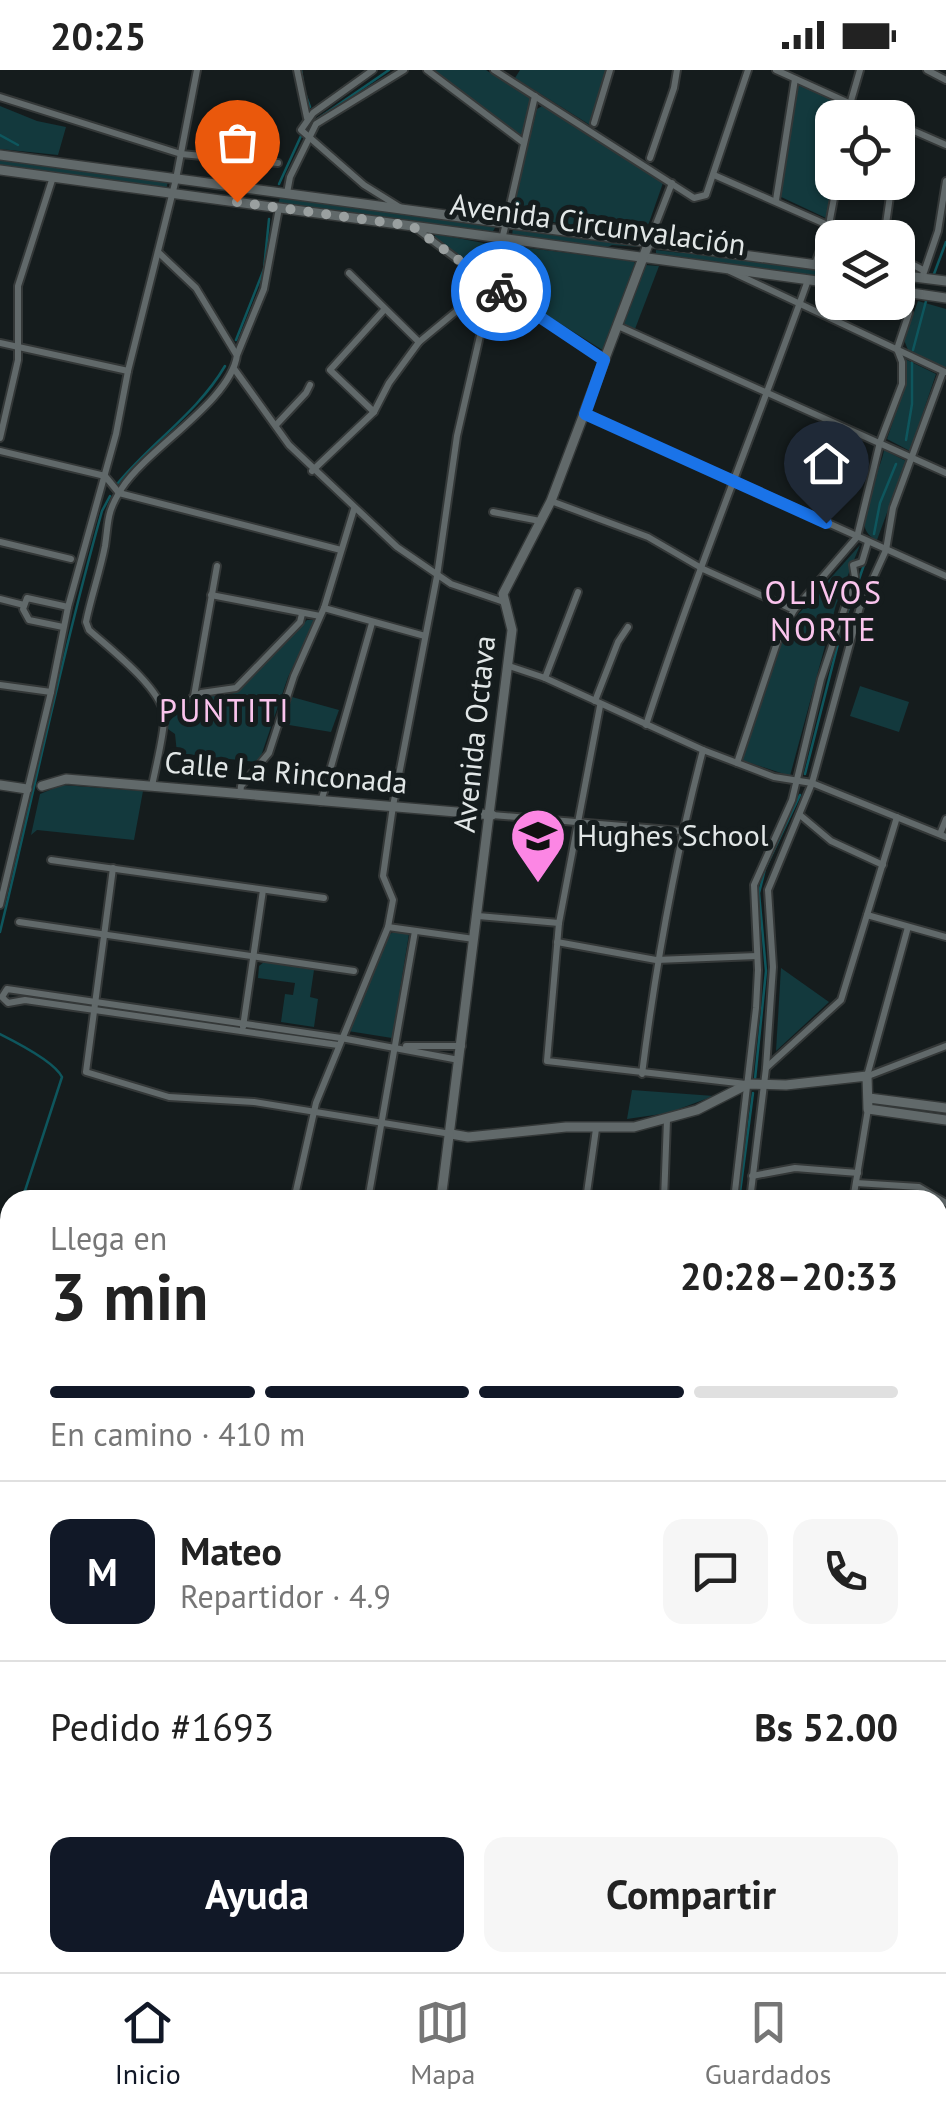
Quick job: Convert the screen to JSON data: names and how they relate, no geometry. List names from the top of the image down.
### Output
{
  "streets": {
    "main road": ["Avenida Circunvalación", "Avenida Octava", "Calle La Rinconada"]
  },
  "crossings": [
    ["Avenida Circunvalación", "Avenida Octava"],
    ["Avenida Octava", "Calle La Rinconada"]
  ],
  "districts": ["OLIVOS NORTE", "PUNTITI"],
  "places": {
    "school or university": ["Hughes School"]
  },
  "page": {
    "status": "20:25",
    "heading": ["3 min", "Llega en", "20:28–20:33"],
    "panel": [
      "Mateo",
      "Repartidor · 4.9",
      "Pedido #1693",
      "Bs 52.00"
    ],
    "bar": "En camino · 410 m",
    "round": "M",
    "buttons": ["Ayuda", "Compartir"],
    "tabs": ["Inicio", "Mapa", "Guardados"]
  }
}
